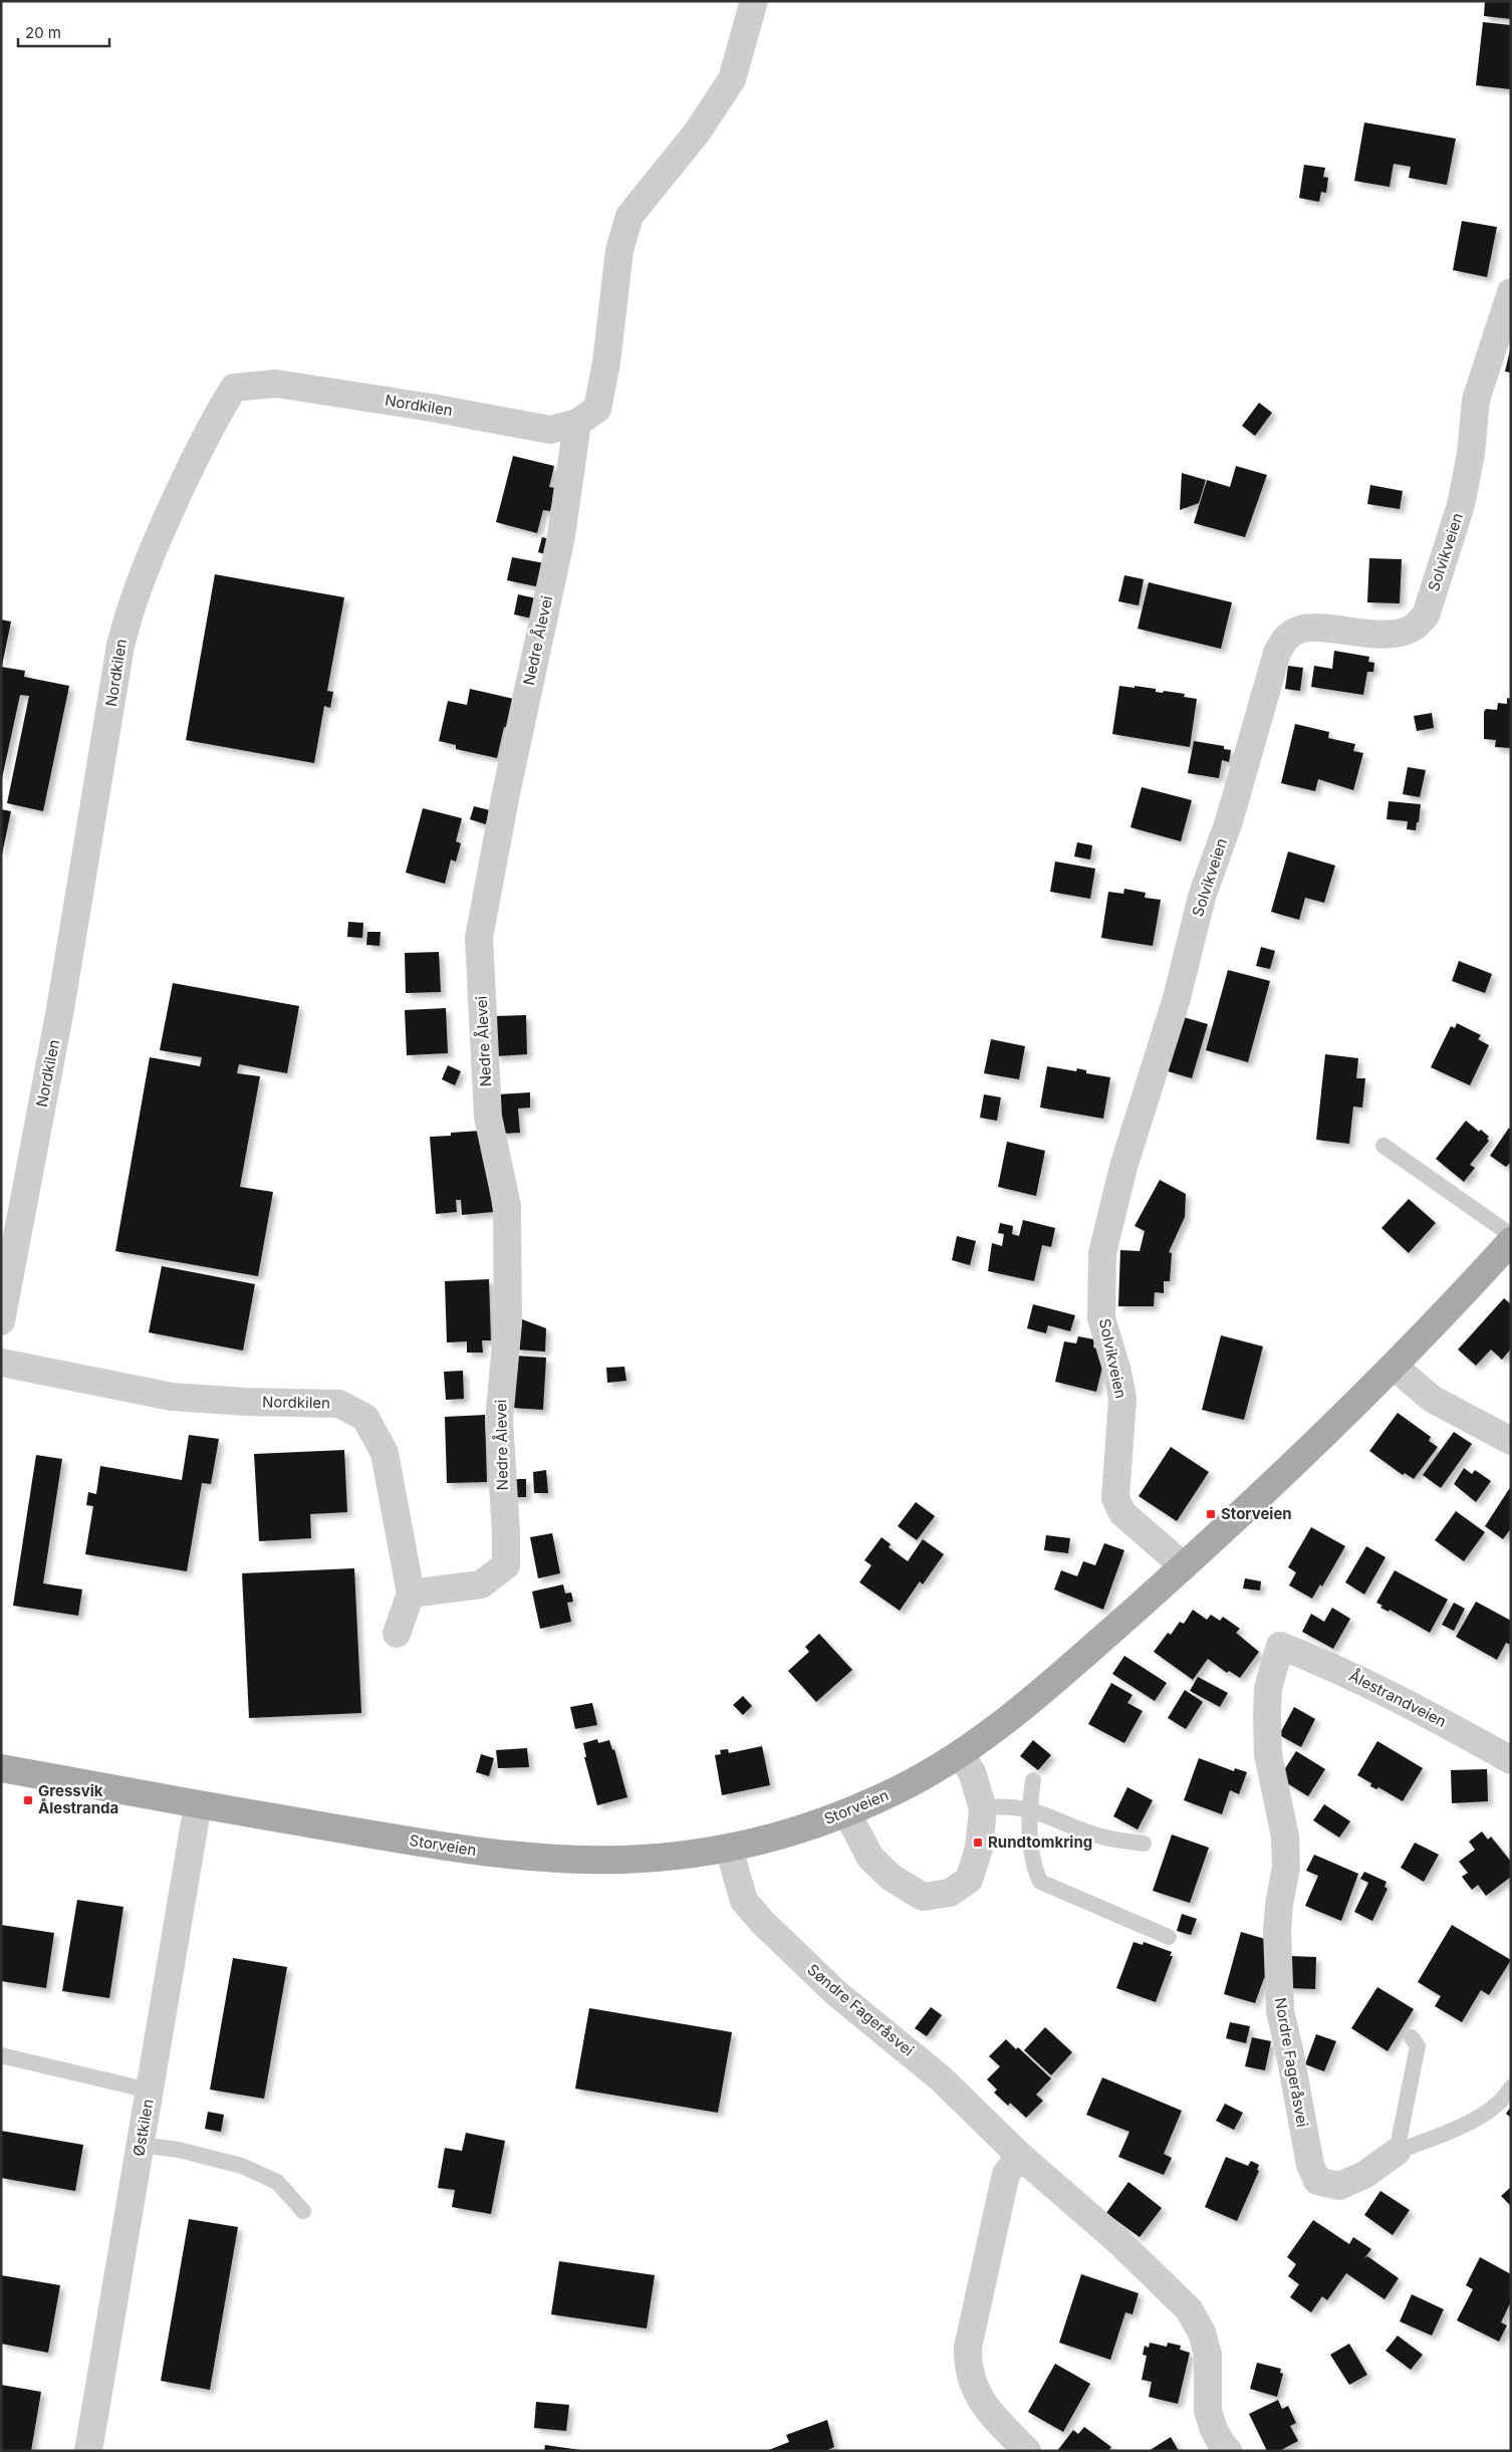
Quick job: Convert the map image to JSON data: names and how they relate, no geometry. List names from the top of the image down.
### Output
{
  "streets": {
    "main road": ["Storveien"],
    "street": [
      "Nordkilen",
      "Solvikveien",
      "Nedre Ålevei",
      "Ålestrandveien",
      "Søndre Fageråsvei",
      "Nordre Fageråsvei",
      "Østkilen"
    ]
  },
  "crossings": [
    ["Nordkilen", "Nedre Ålevei"],
    ["Solvikveien", "Storveien"],
    ["Ålestrandveien", "Nordre Fageråsvei"],
    ["Storveien", "Søndre Fageråsvei"],
    ["Storveien", "Østkilen"]
  ],
  "places": {
    "transit": ["Storveien", "Gressvik Ålestranda", "Rundtomkring"]
  },
  "scale_bar": "20 m"
}
